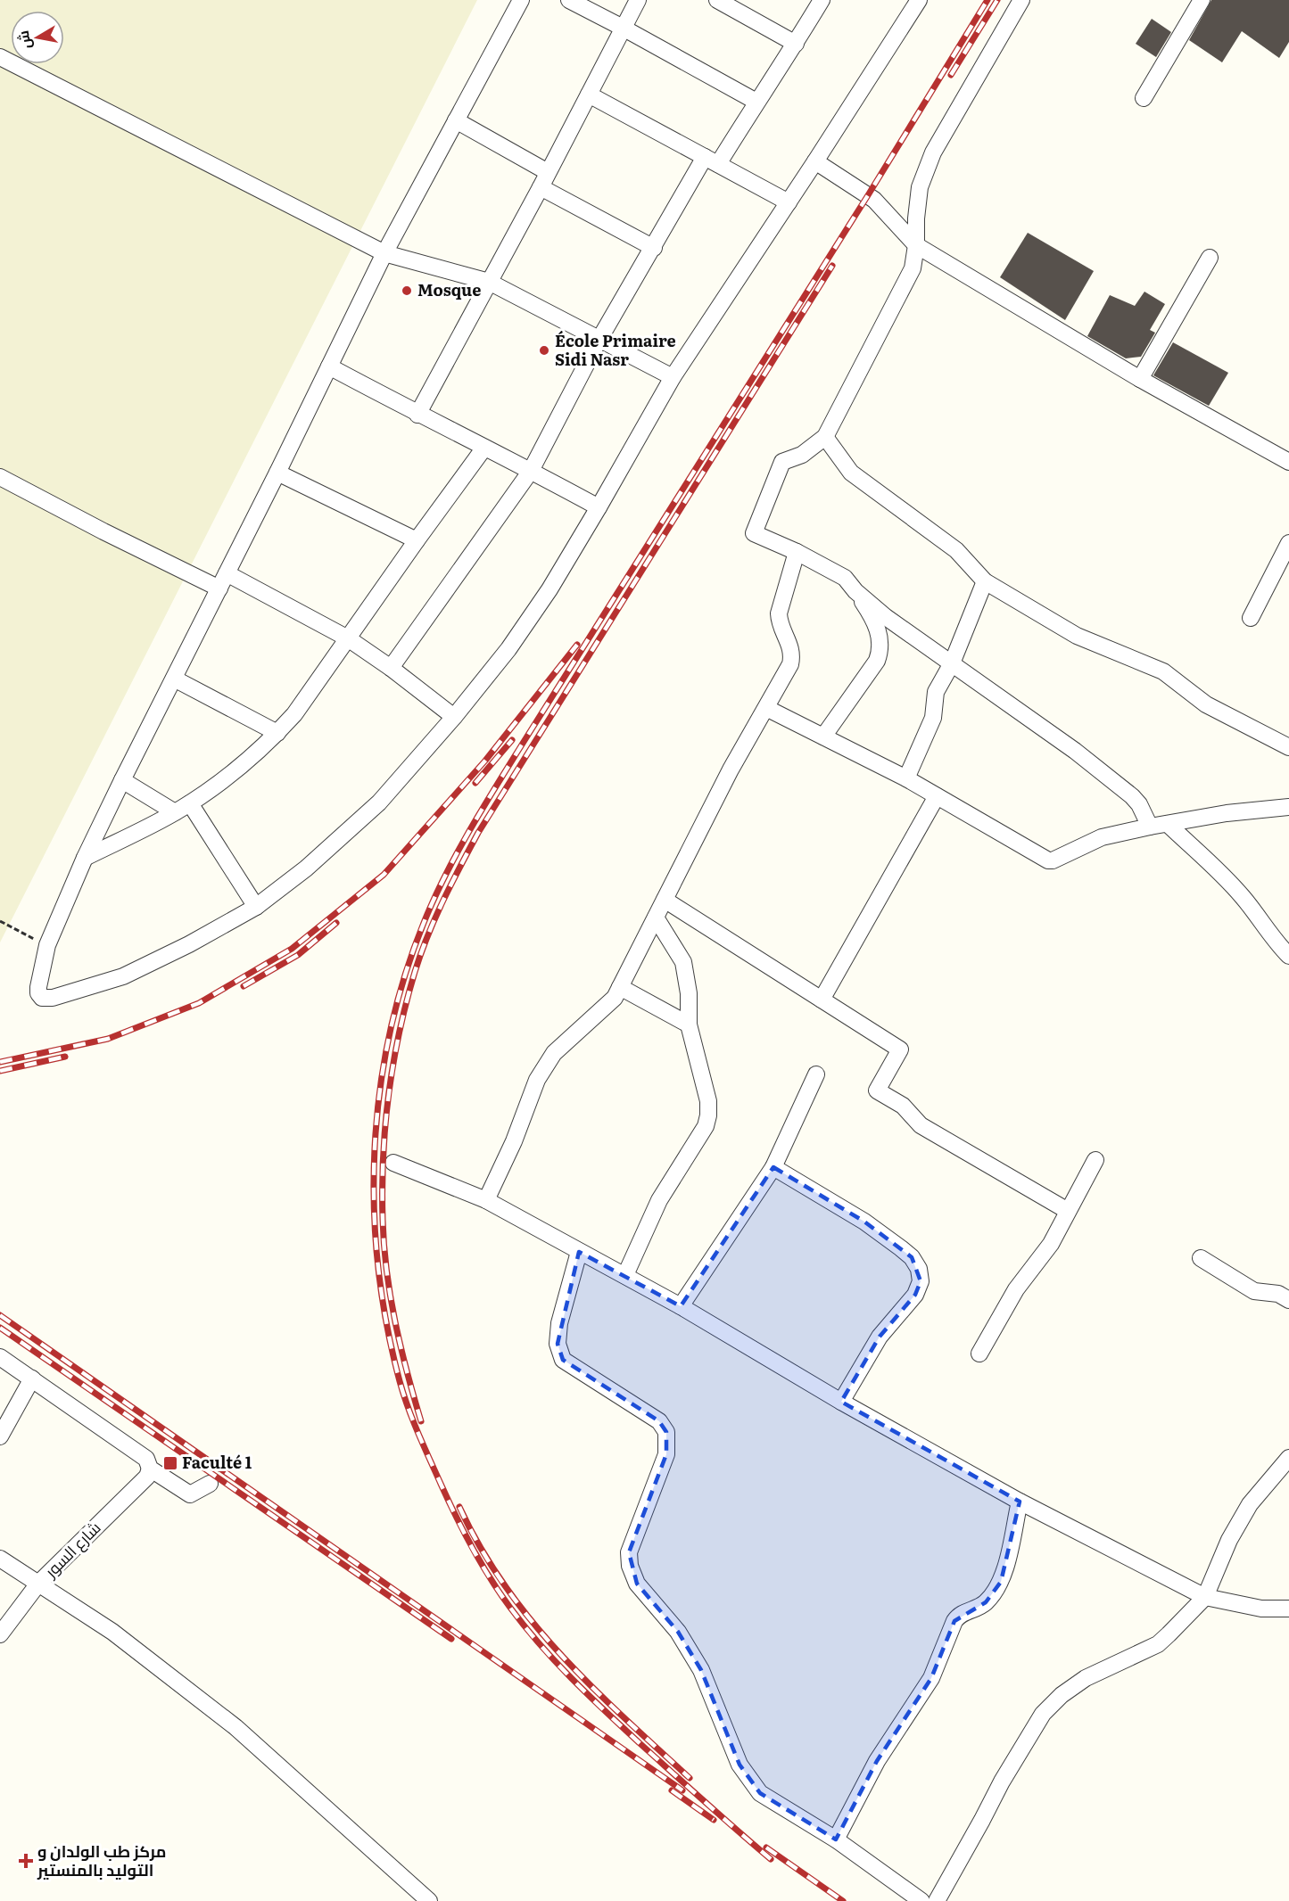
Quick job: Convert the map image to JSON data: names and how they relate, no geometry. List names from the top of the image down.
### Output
{
  "streets": {
    "street": ["شارع السور"]
  },
  "places": {
    "other": ["Mosque", "École Primaire Sidi Nasr"],
    "transit": ["Faculté 1"],
    "health": ["مركز طب الولدان و التوليد بالمنستير"]
  },
  "north": "left"
}
